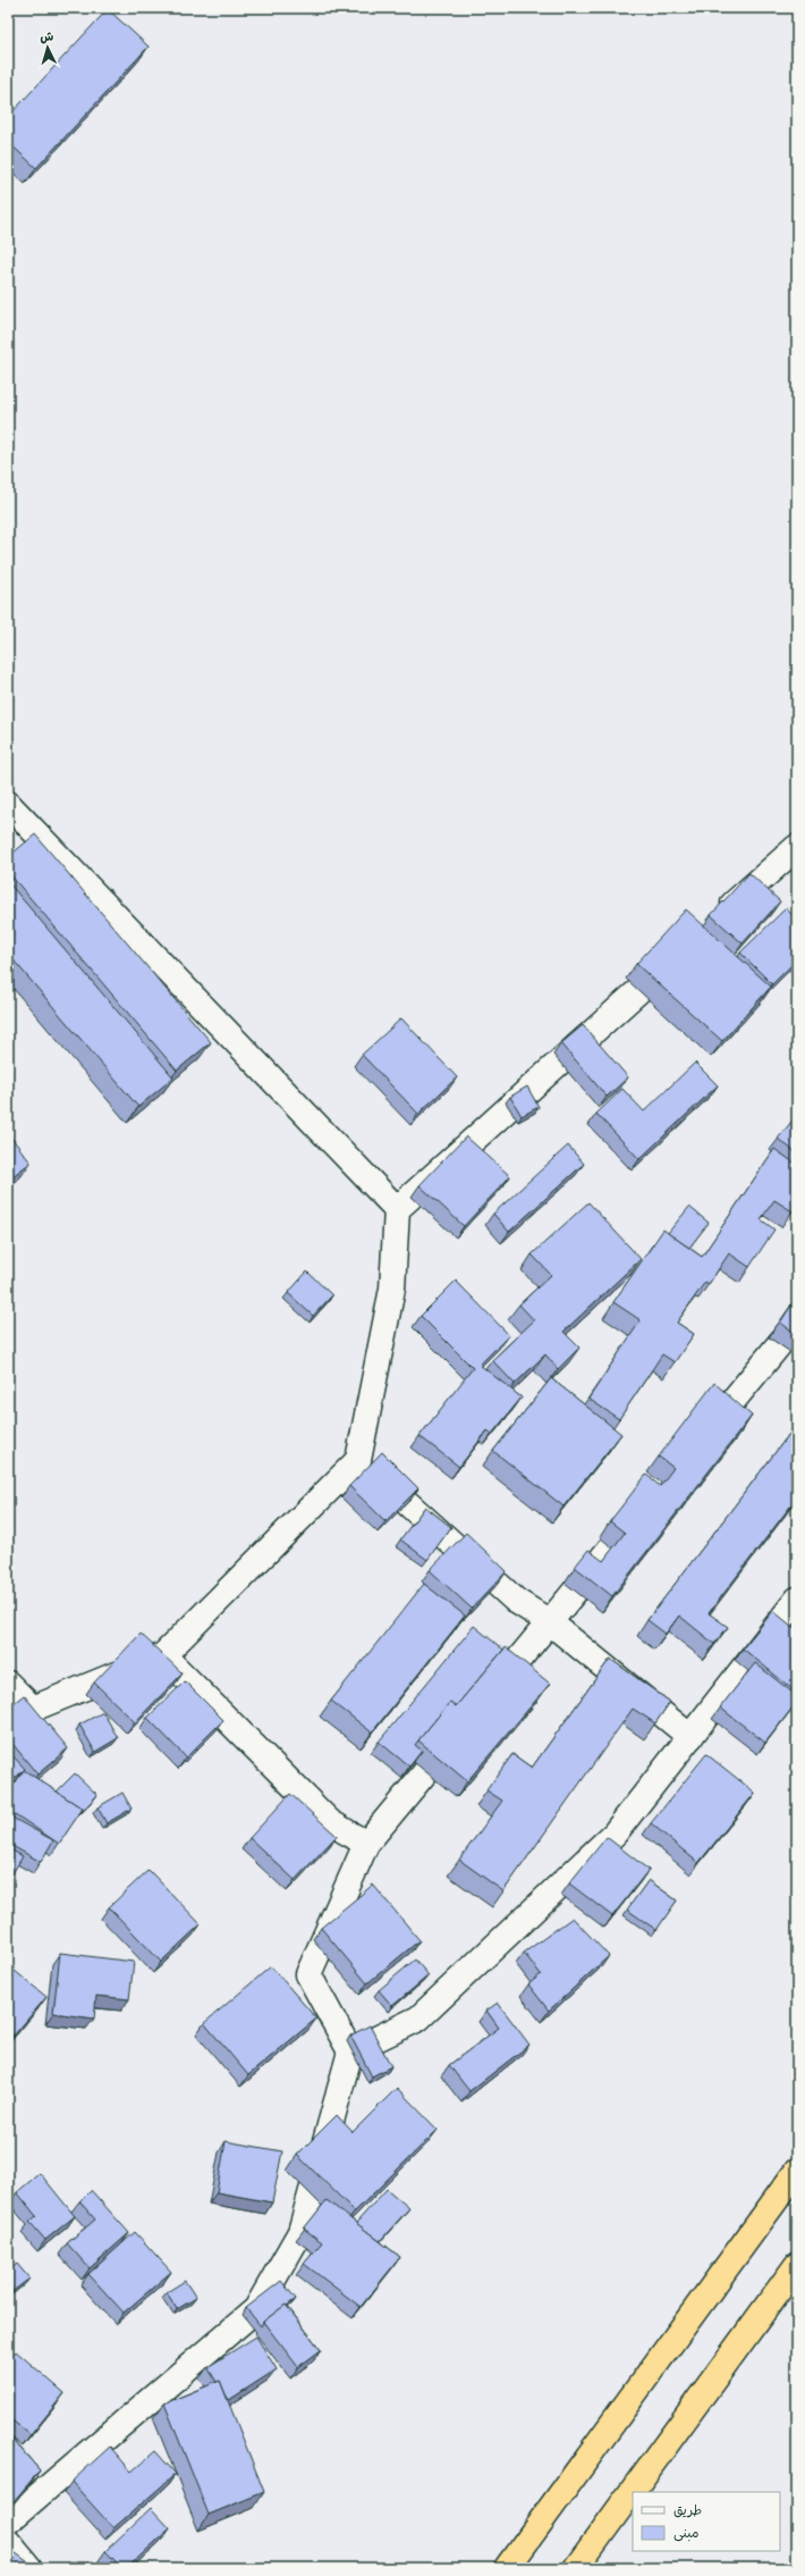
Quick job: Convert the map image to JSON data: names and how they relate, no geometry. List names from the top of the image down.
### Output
{
  "legend": ["طريق", "مبنى"],
  "north": "top"
}
